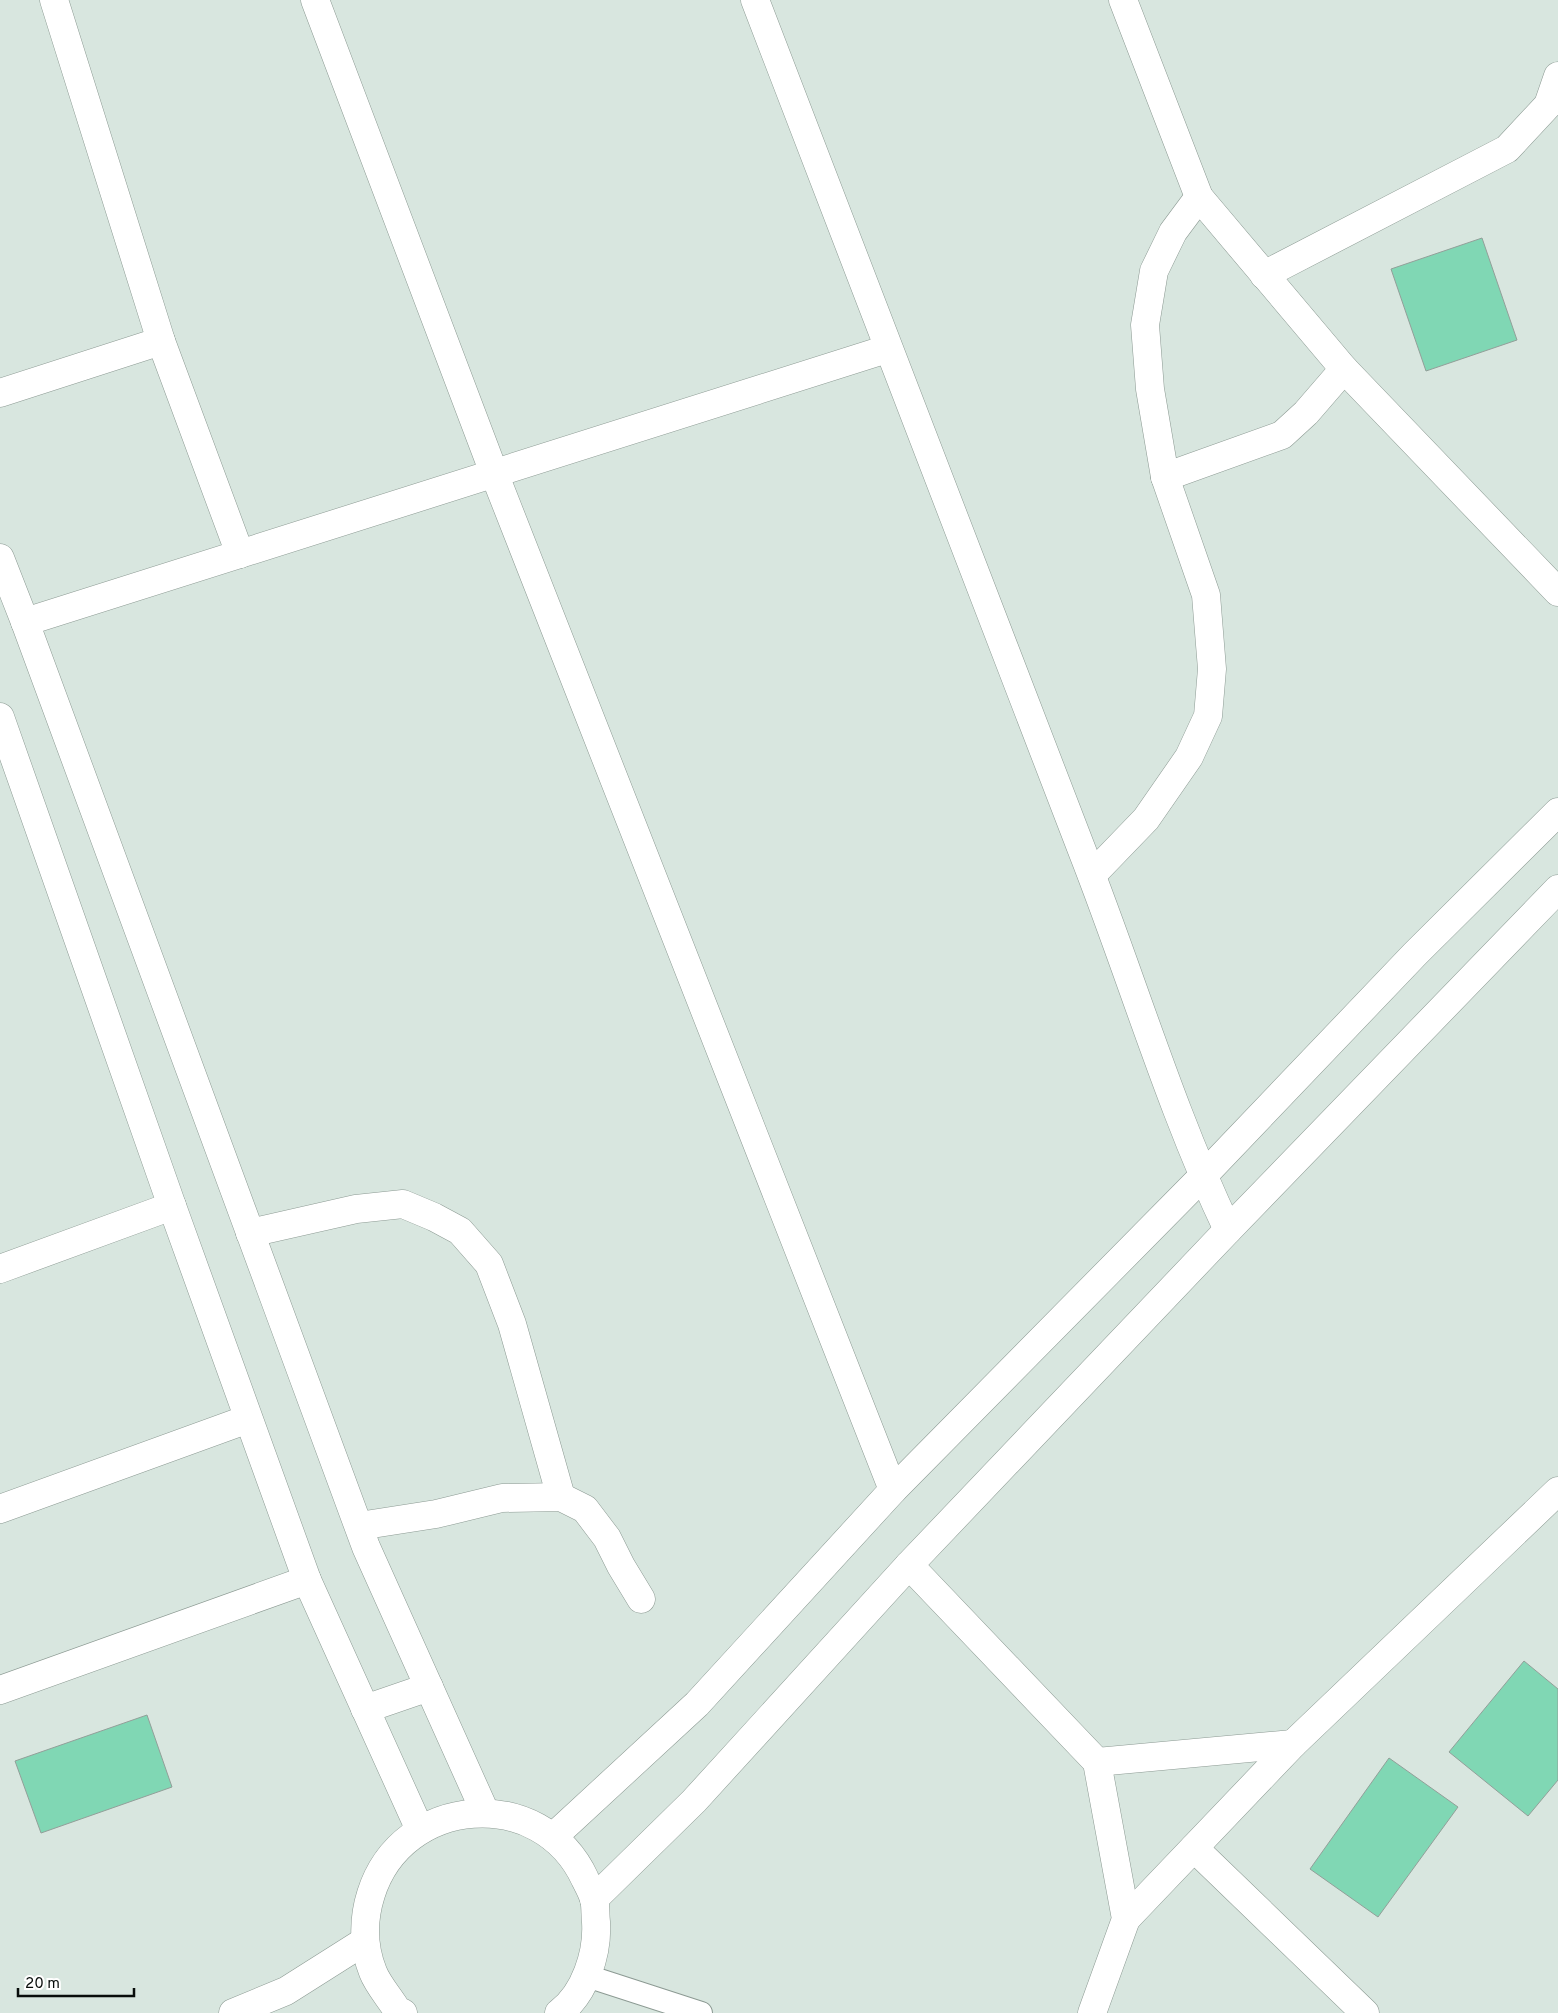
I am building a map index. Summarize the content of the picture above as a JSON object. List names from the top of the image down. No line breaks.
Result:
{"scale_bar":"20 m"}
